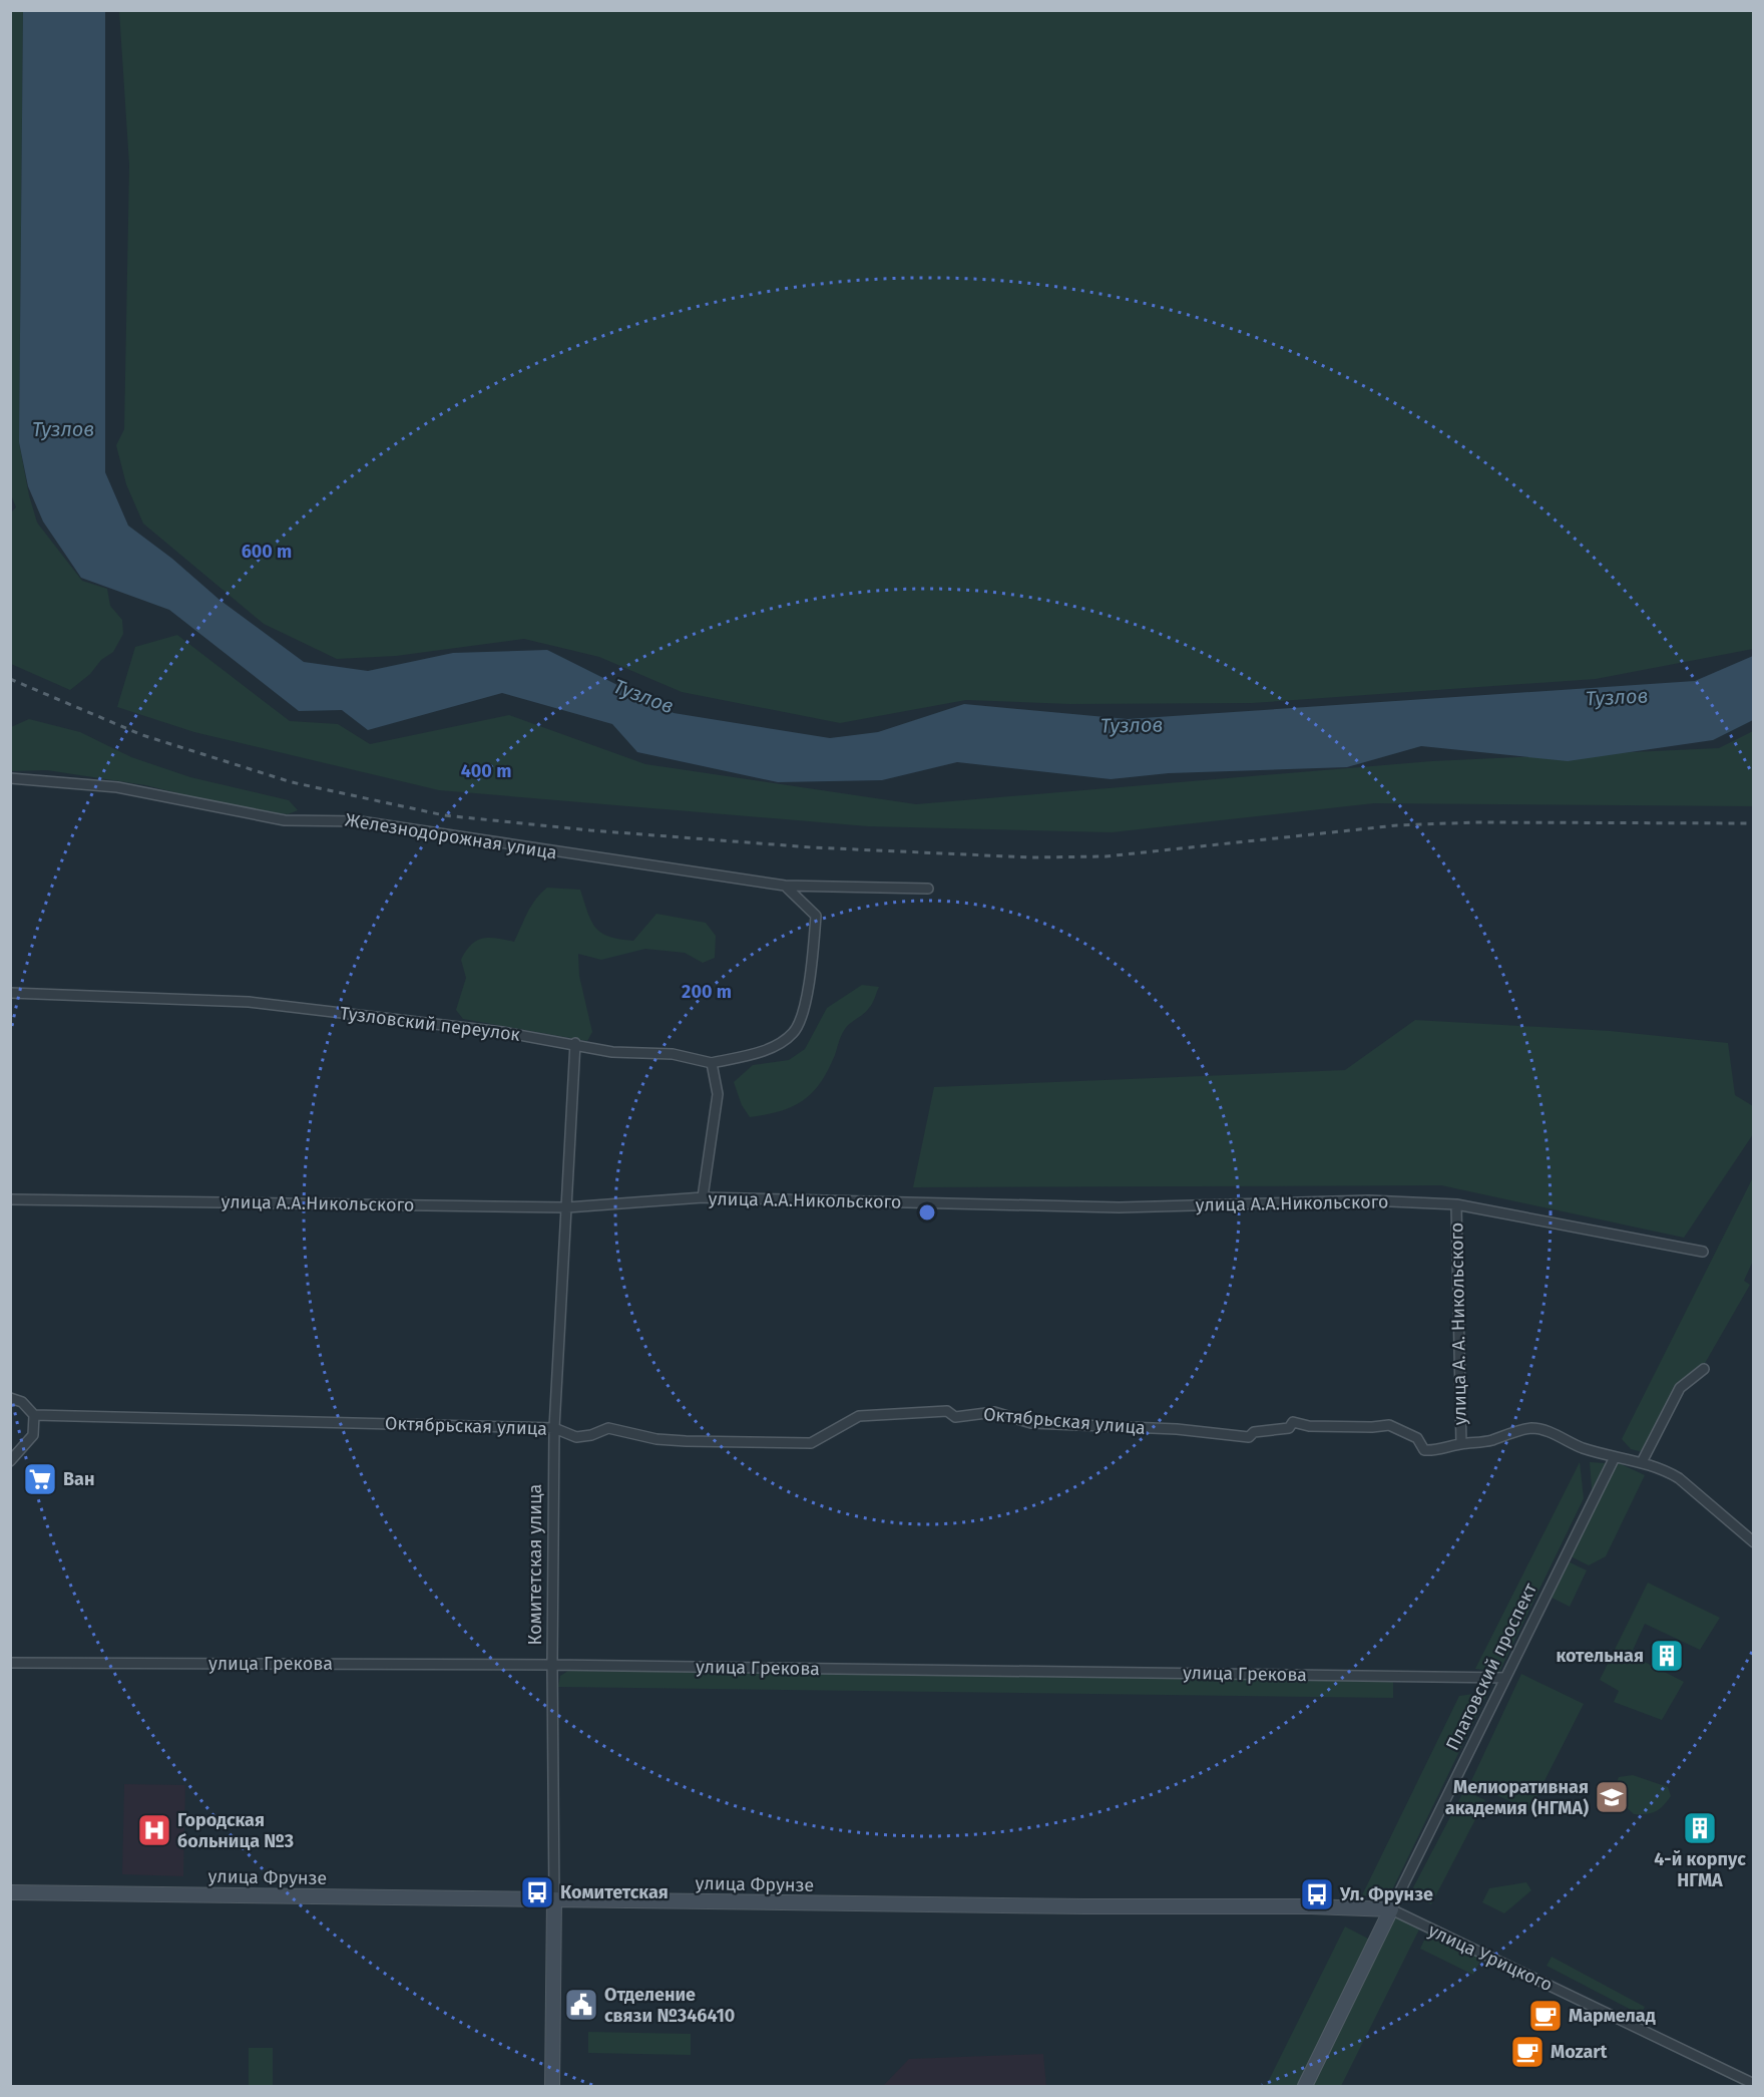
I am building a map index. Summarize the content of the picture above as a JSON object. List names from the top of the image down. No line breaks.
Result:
{"streets":{"street":["Железнодорожная улица","Тузловский переулок","улица А.А.Никольского","улица А. А. Никольского","Октябрьская улица","Комитетская улица","улица Грекова","Платовский проспект","улица Фрунзе","улица Урицкого"]},"crossings":[["Тузловский переулок","Комитетская улица"],["улица А.А.Никольского","улица А. А. Никольского"],["улица А.А.Никольского","Комитетская улица"],["улица А. А. Никольского","Октябрьская улица"],["Октябрьская улица","Комитетская улица"],["Октябрьская улица","Платовский проспект"],["Комитетская улица","улица Грекова"],["Комитетская улица","улица Фрунзе"],["улица Грекова","Платовский проспект"],["Платовский проспект","улица Фрунзе"],["Платовский проспект","улица Урицкого"],["улица Фрунзе","улица Урицкого"]],"water":["Тузлов"],"places":{"supermarket":["Ван"],"building":["котельная","4-й корпус НГМА"],"school or university":["Мелиоративная академия (НГМА)"],"hospital":["Городская больница №3"],"bus stop":["Комитетская","Ул. Фрунзе"],"public building":["Отделение связи №346410"],"cafe":["Мармелад","Mozart"]},"rings":["600 m","400 m","200 m"]}
